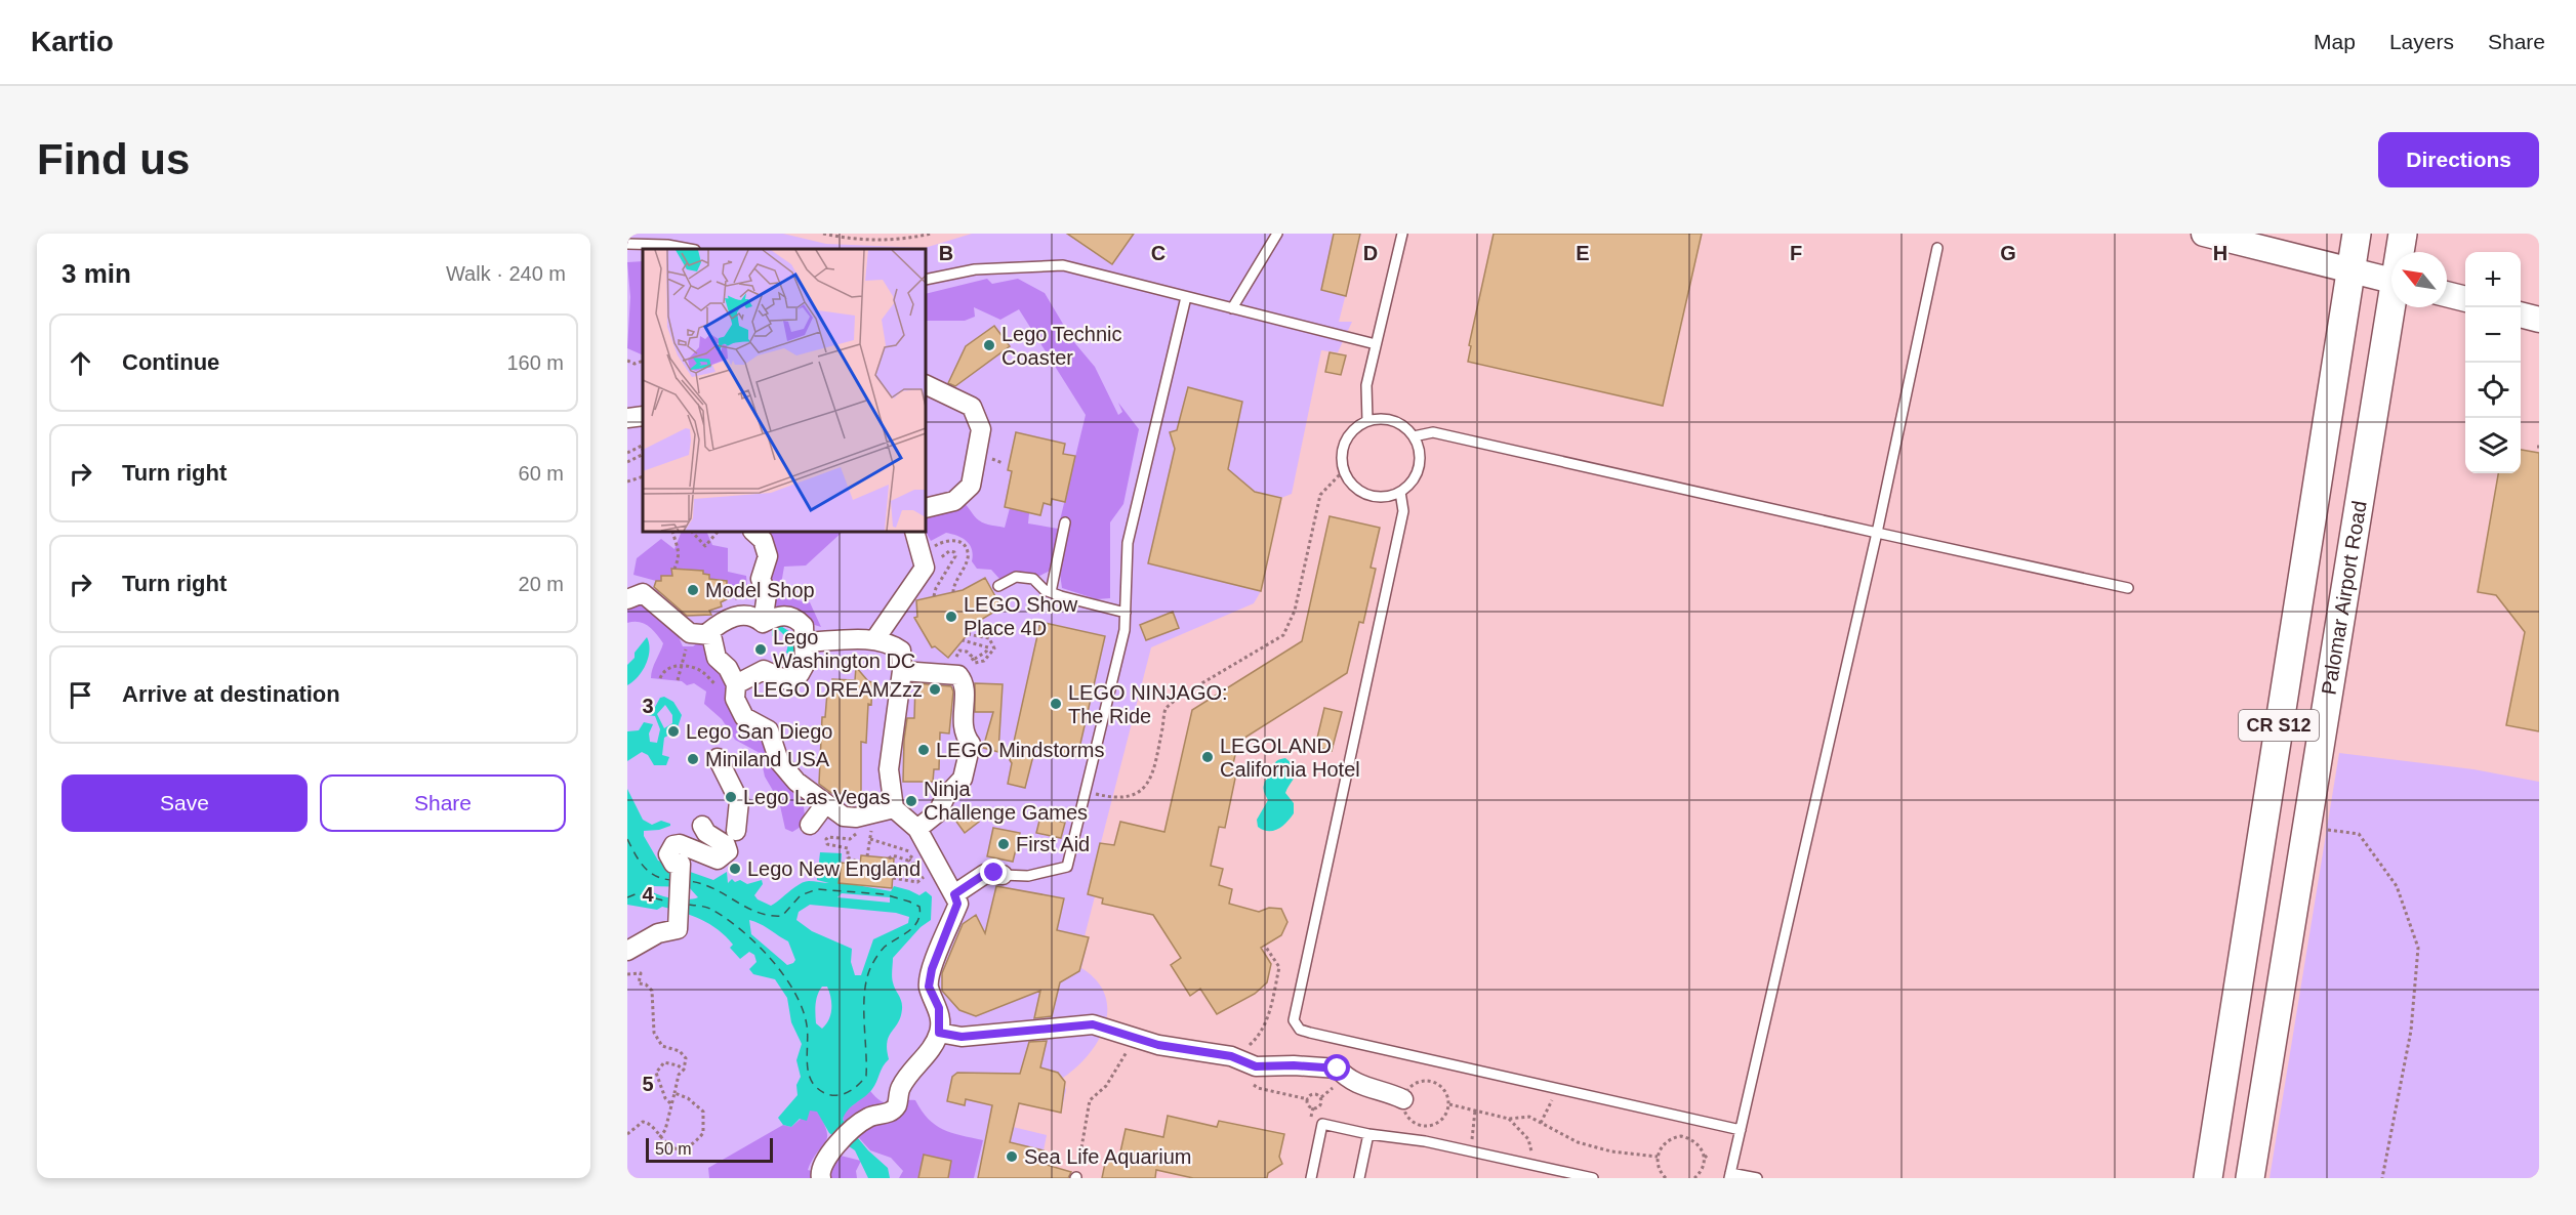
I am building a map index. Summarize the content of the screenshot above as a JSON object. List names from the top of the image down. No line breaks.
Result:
{"streets":{"main road":["Palomar Airport Road","CR S12"]},"places":["Lego Technic Coaster","Model Shop","LEGO Show Place 4D","Lego Washington DC","LEGO DREAMZzz","LEGO NINJAGO: The Ride","Lego San Diego","LEGO Mindstorms","LEGOLAND California Hotel","Miniland USA","Lego Las Vegas","Ninja Challenge Games","First Aid","Lego New England","Sea Life Aquarium"],"scale_bar":"50 m","north":"top left","page":{"header":"Kartio","nav":["Map","Layers","Share"],"buttons":["Directions",["Save","Share"]],"title":"Find us","heading":["3 min","Walk · 240 m"],"map_buttons":["+","−"],"list":[["Continue","160 m"],["Turn right","60 m"],["Turn right","20 m"],"Arrive at destination"],"scale":"50 m"},"grid":{"columns":["B","C","D","E","F","G","H"],"rows":["3","4","5"]}}
